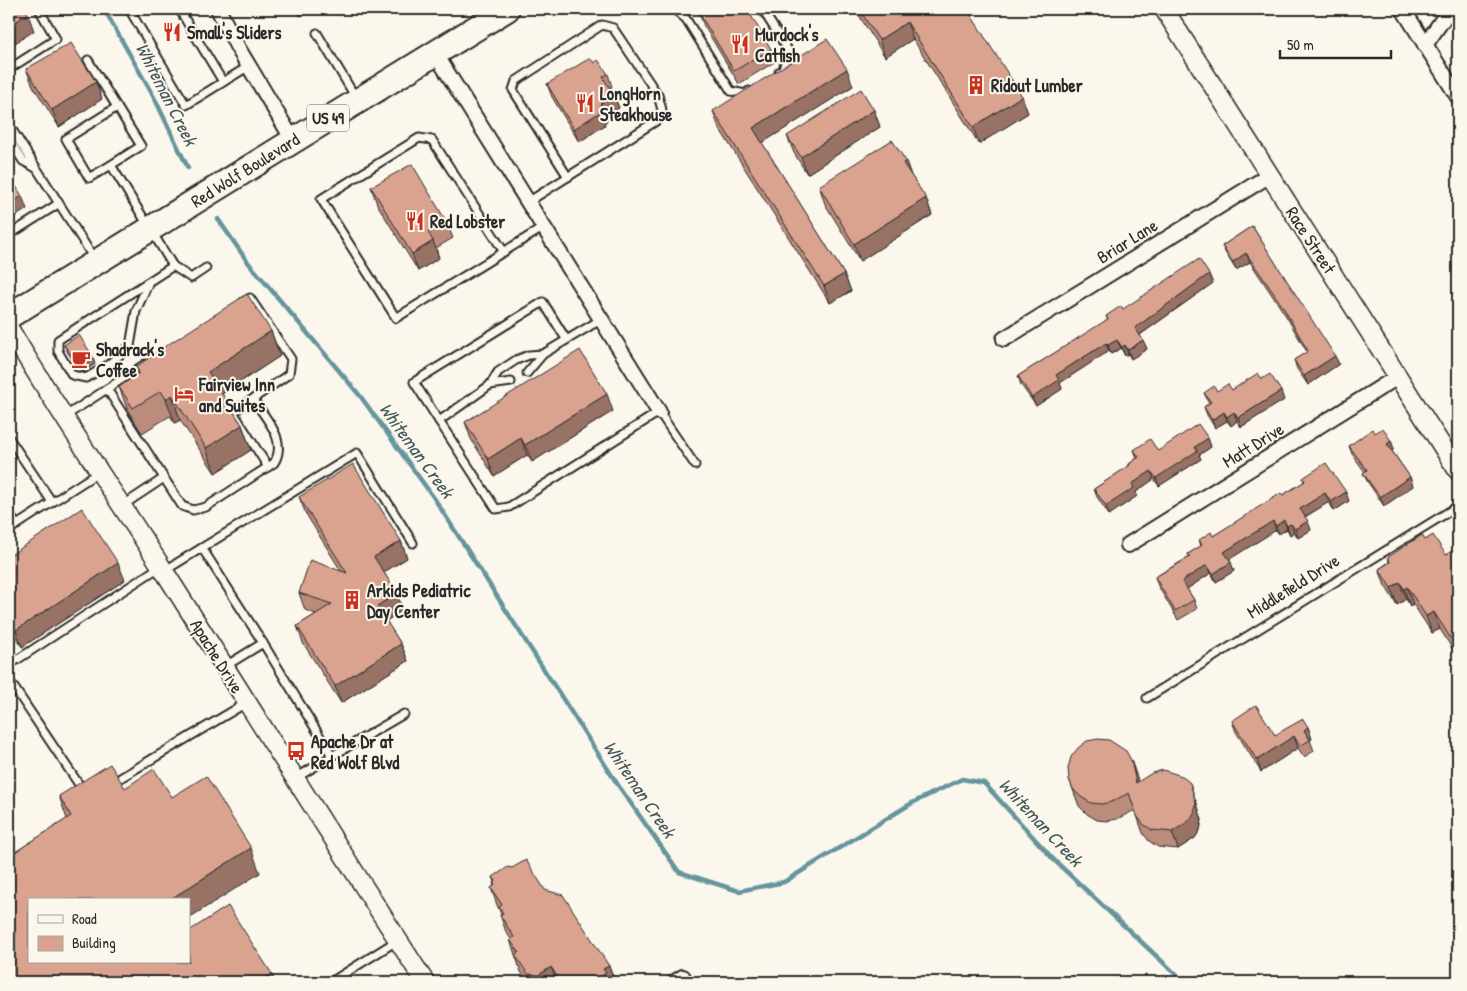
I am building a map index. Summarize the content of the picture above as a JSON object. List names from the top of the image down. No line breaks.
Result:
{"streets":{"highway":["US 49","Red Wolf Boulevard"],"street":["Race Street","Briar Lane","Matt Drive","Apache Drive"],"lane":["Middlefield Drive"]},"crossings":[["Race Street","Briar Lane"],["Race Street","Matt Drive"]],"water":["Whiteman Creek"],"places":{"restaurant":["Small's Sliders","Murdock's Catfish","LongHorn Steakhouse","Red Lobster"],"building":["Ridout Lumber","Arkids Pediatric Day Center"],"cafe":["Shadrack's Coffee"],"hotel":["Fairview Inn and Suites"],"bus stop":["Apache Dr at Red Wolf Blvd"]},"legend":["Road","Building"],"scale_bar":"50 m"}
